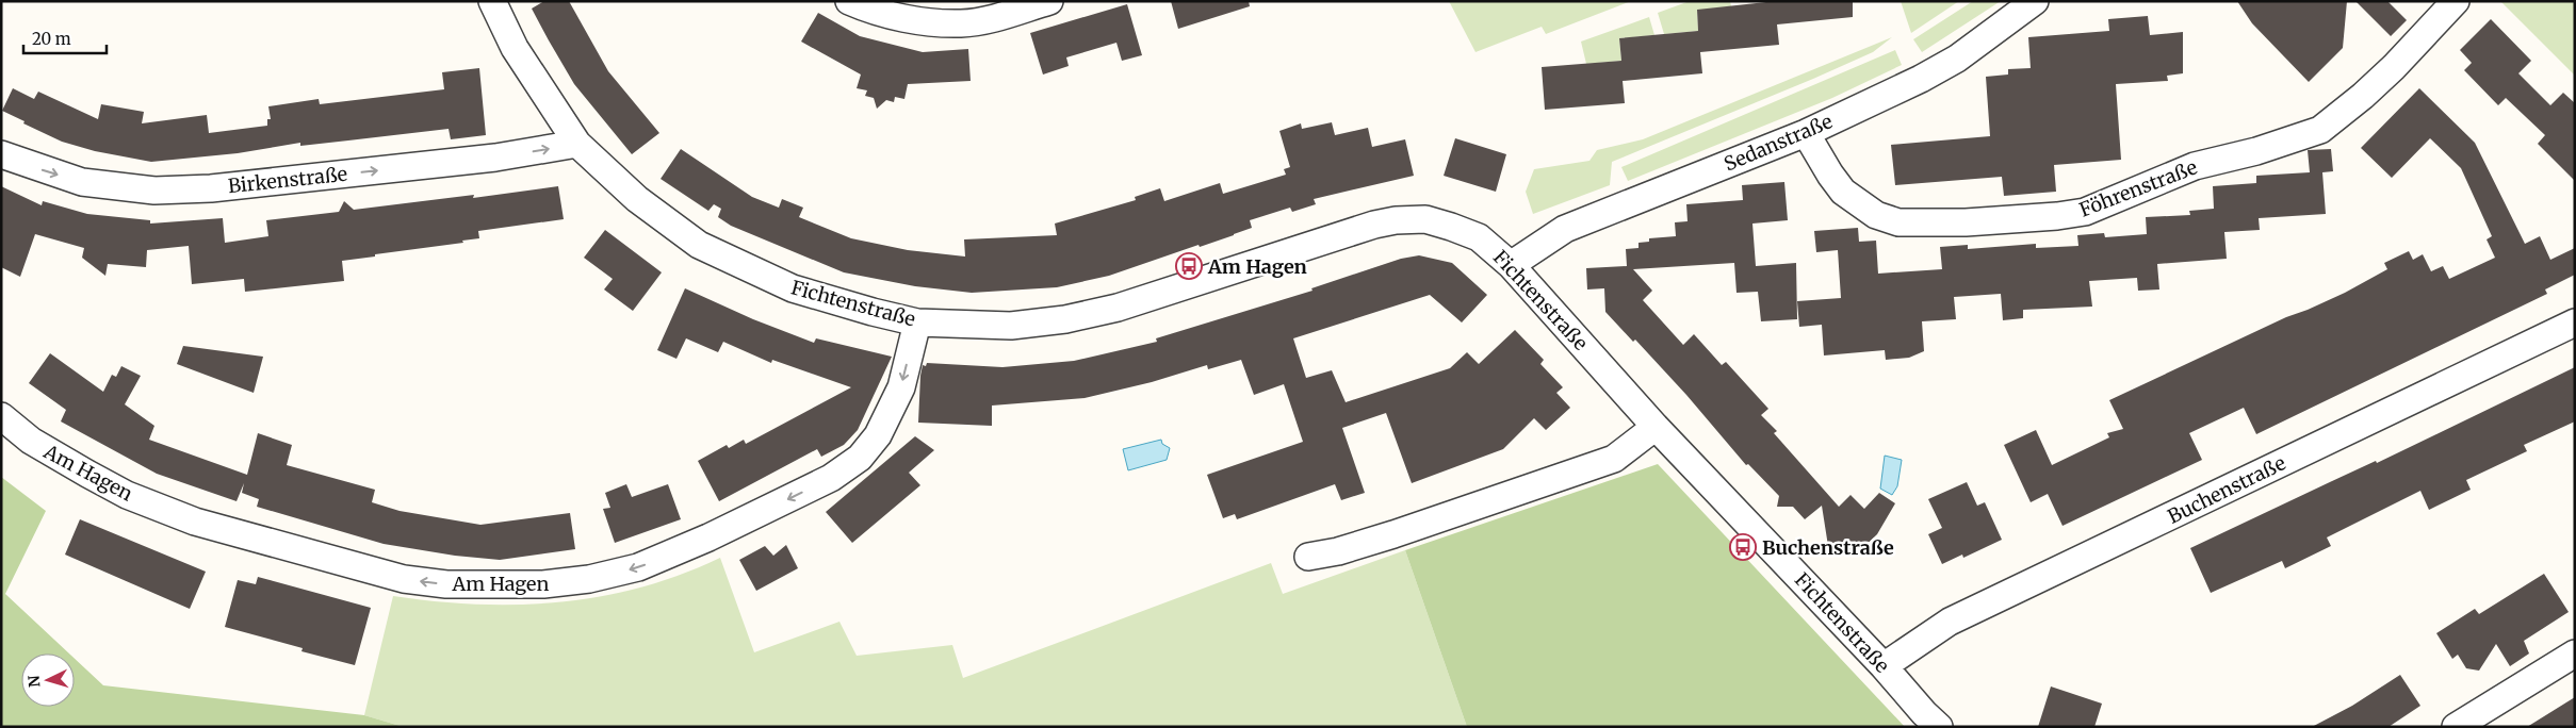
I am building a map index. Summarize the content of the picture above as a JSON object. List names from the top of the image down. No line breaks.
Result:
{"streets":{"street":["Sedanstraße","Birkenstraße","Föhrenstraße","Fichtenstraße","Am Hagen","Buchenstraße"]},"crossings":[["Sedanstraße","Föhrenstraße"],["Sedanstraße","Fichtenstraße"],["Birkenstraße","Fichtenstraße"],["Fichtenstraße","Am Hagen"],["Fichtenstraße","Buchenstraße"]],"one_way":["Birkenstraße","Am Hagen"],"places":{"bus stop":["Am Hagen","Buchenstraße"]},"scale_bar":"20 m","north":"left"}
